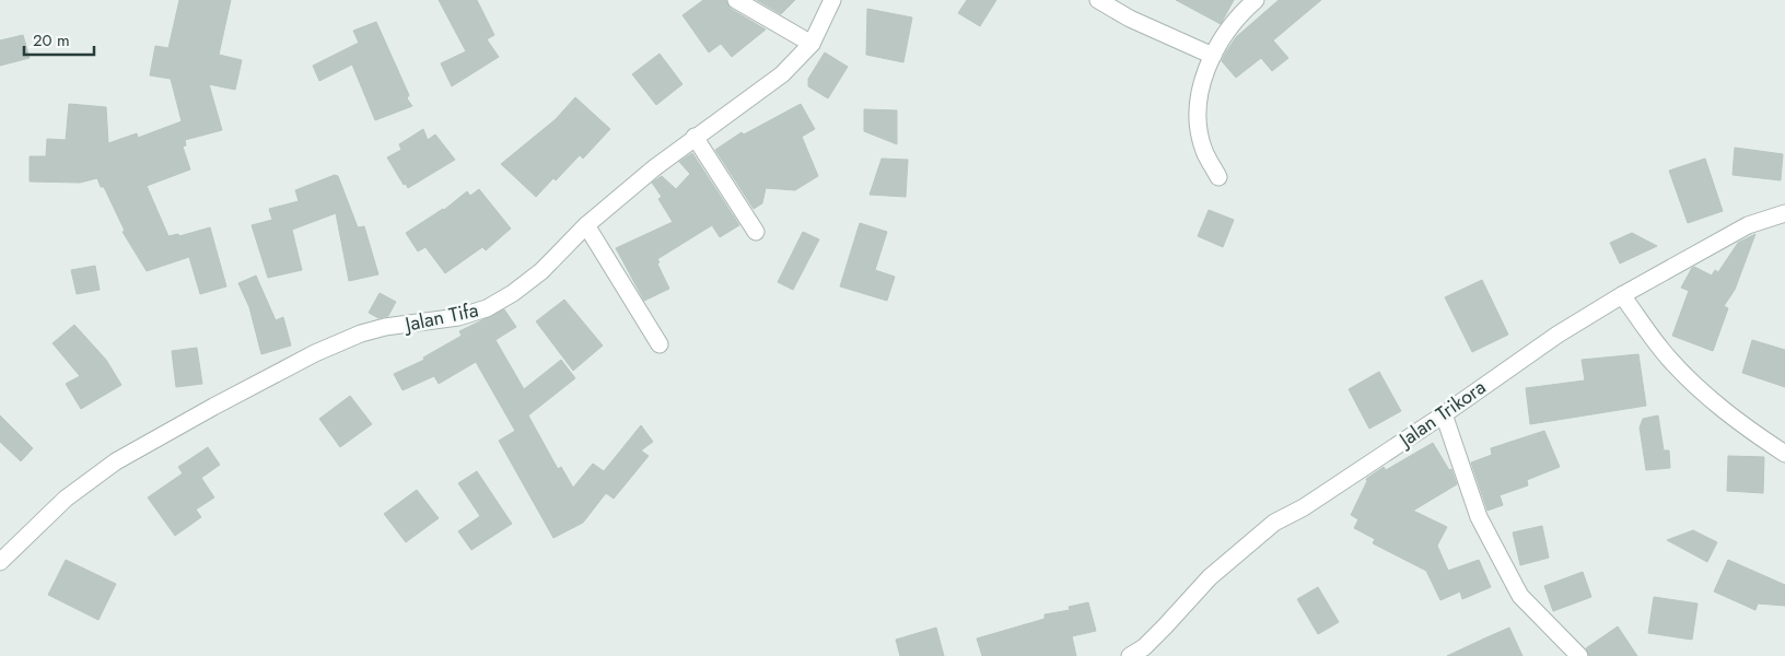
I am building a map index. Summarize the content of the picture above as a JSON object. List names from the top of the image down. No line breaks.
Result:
{"streets":{"street":["Jalan Tifa","Jalan Trikora"]},"scale_bar":"20 m"}
